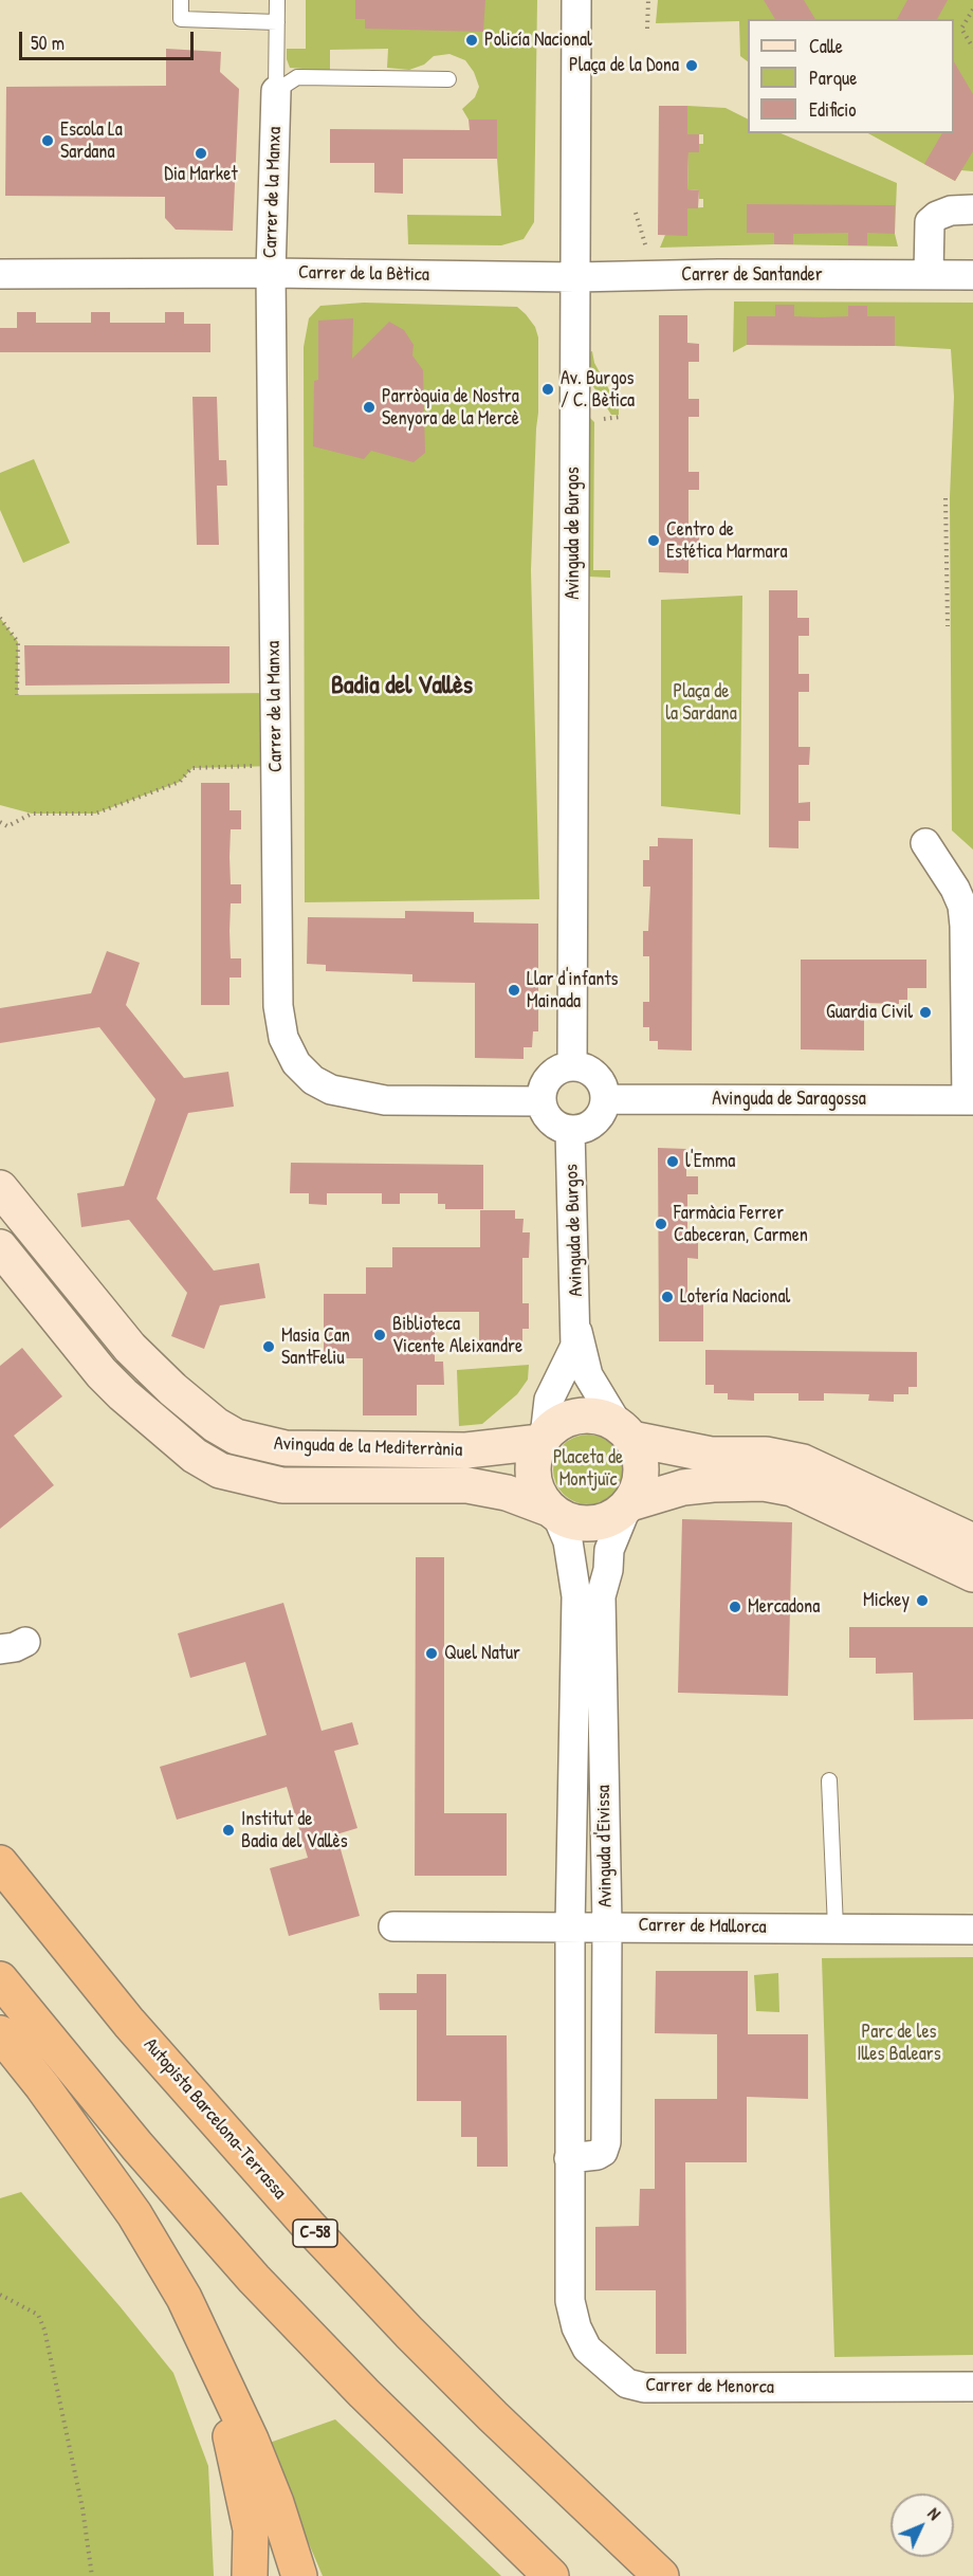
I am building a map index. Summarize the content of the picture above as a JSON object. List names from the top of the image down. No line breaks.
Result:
{"streets":{"highway":["Autopista Barcelona-Terrassa","C-58"],"street":["Carrer de la Manxa","Carrer de la Bètica","Carrer de Santander","Avinguda de Burgos","Avinguda de Saragossa","Avinguda de la Mediterrània","Avinguda d'Eivissa","Carrer de Mallorca","Carrer de Menorca"]},"crossings":[["Carrer de la Manxa","Carrer de la Bètica"],["Carrer de la Manxa","Avinguda de Burgos"],["Carrer de la Manxa","Avinguda de Saragossa"],["Carrer de la Bètica","Carrer de Santander"],["Carrer de la Bètica","Avinguda de Burgos"],["Carrer de Santander","Avinguda de Burgos"],["Avinguda de Burgos","Avinguda de Saragossa"],["Avinguda de Burgos","Avinguda de la Mediterrània"],["Avinguda de Burgos","Avinguda d'Eivissa"],["Avinguda de la Mediterrània","Avinguda d'Eivissa"],["Avinguda d'Eivissa","Carrer de Mallorca"],["Avinguda d'Eivissa","Carrer de Menorca"]],"districts":["Badia del Vallès"],"parks":["Plaça de la Sardana","Placeta de Montjuïc","Parc de les Illes Balears"],"places":["Policía Nacional","Plaça de la Dona","Escola La Sardana","Dia Market","Av. Burgos / C. Bètica","Parròquia de Nostra Senyora de la Mercè","Centro de Estética Marmara","Llar d'infants Mainada","Guardia Civil","l'Emma","Farmàcia Ferrer Cabeceran, Carmen","Lotería Nacional","Biblioteca Vicente Aleixandre","Masia Can SantFeliu","Mickey","Mercadona","Quel Natur","Institut de Badia del Vallès"],"legend":["Calle","Parque","Edificio"],"scale_bar":"50 m","north":"top right"}
